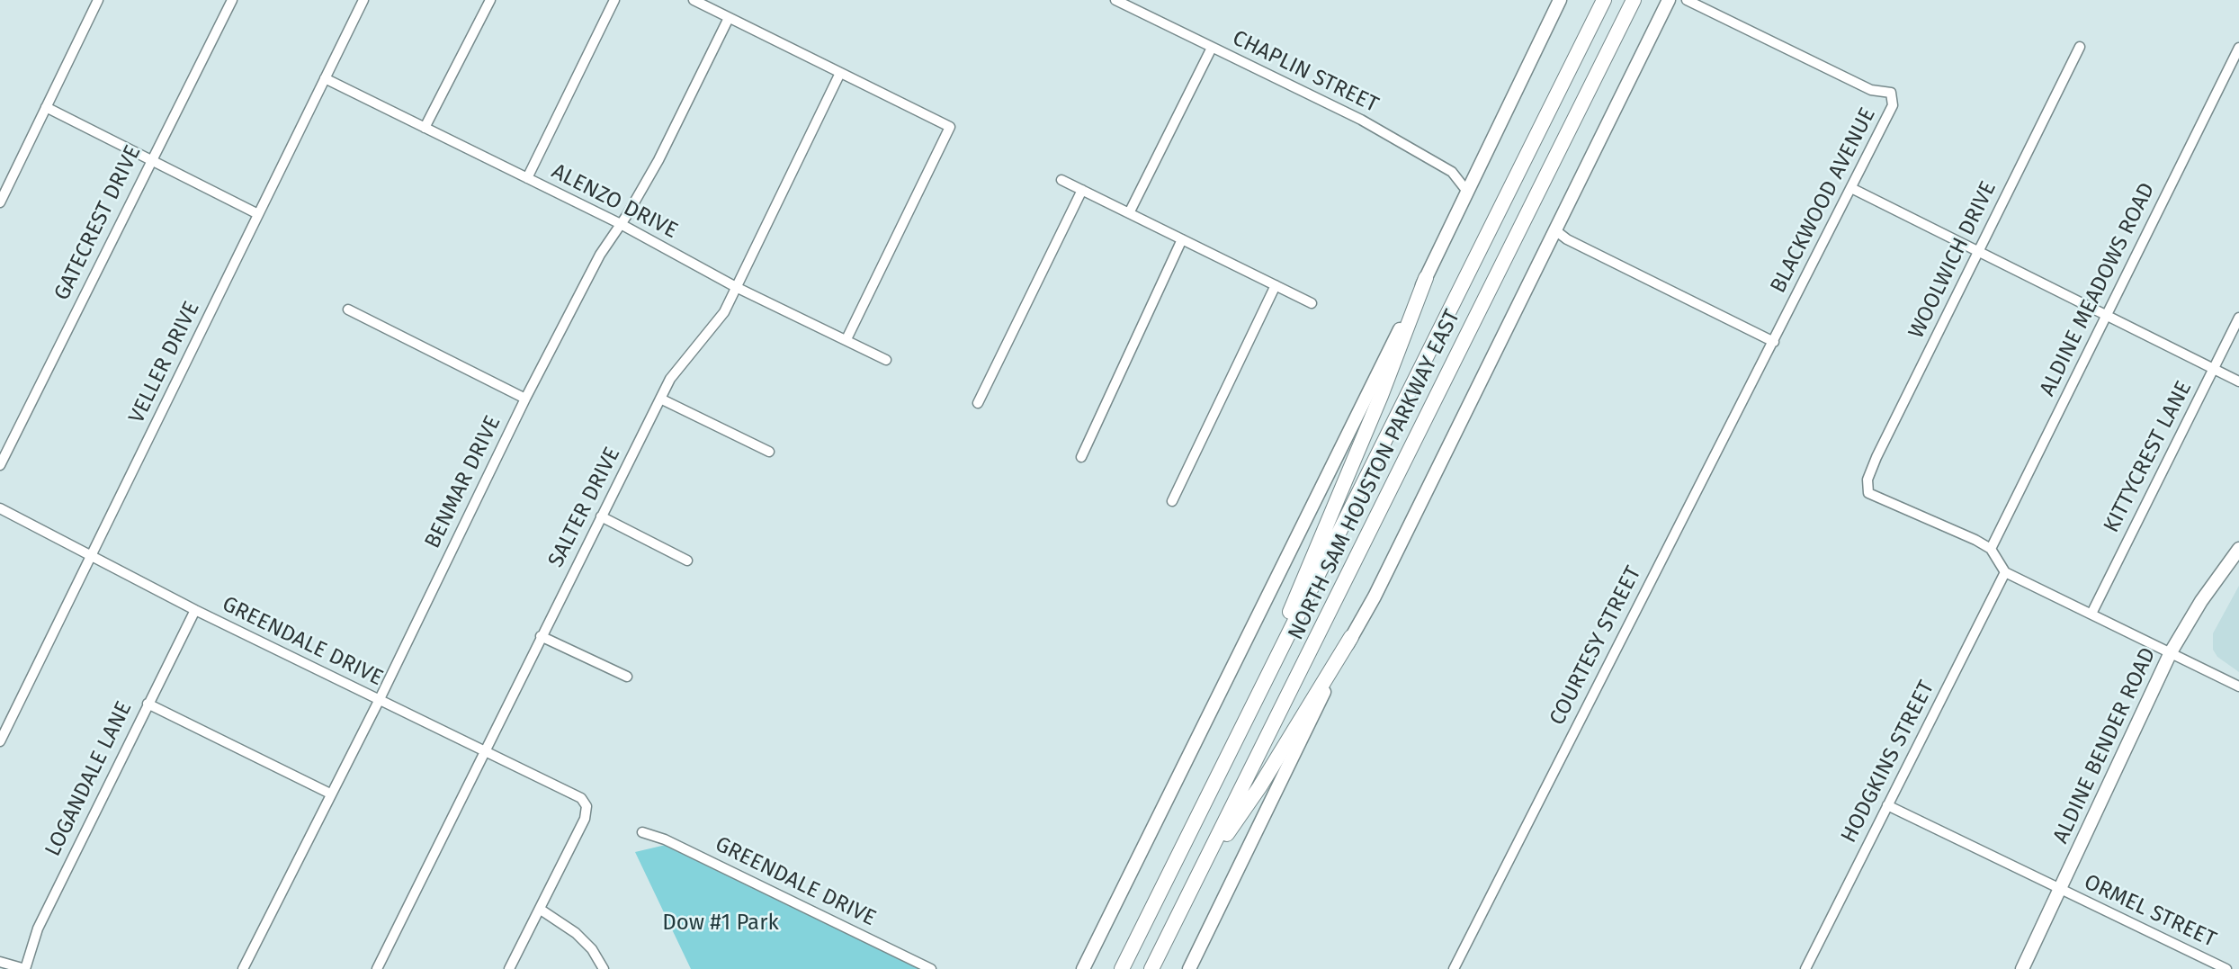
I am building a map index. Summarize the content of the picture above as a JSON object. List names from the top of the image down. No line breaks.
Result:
{"streets":{"highway":["NORTH SAM HOUSTON PARKWAY EAST"],"main road":["ALDINE BENDER ROAD"],"street":["CHAPLIN STREET","BLACKWOOD AVENUE","ALENZO DRIVE","GATECREST DRIVE","WOOLWICH DRIVE","ALDINE MEADOWS ROAD","VELLER DRIVE","KITTYCREST LANE","BENMAR DRIVE","SALTER DRIVE","GREENDALE DRIVE","COURTESY STREET","HODGKINS STREET","LOGANDALE LANE","ORMEL STREET"]},"crossings":[["CHAPLIN STREET","NORTH SAM HOUSTON PARKWAY EAST"],["BLACKWOOD AVENUE","COURTESY STREET"],["ALENZO DRIVE","VELLER DRIVE"],["ALENZO DRIVE","BENMAR DRIVE"],["ALENZO DRIVE","SALTER DRIVE"],["WOOLWICH DRIVE","ALDINE MEADOWS ROAD"],["VELLER DRIVE","GREENDALE DRIVE"],["BENMAR DRIVE","GREENDALE DRIVE"],["SALTER DRIVE","GREENDALE DRIVE"],["GREENDALE DRIVE","LOGANDALE LANE"],["ALDINE BENDER ROAD","ORMEL STREET"],["HODGKINS STREET","ORMEL STREET"]],"parks":["Dow #1 Park"]}
